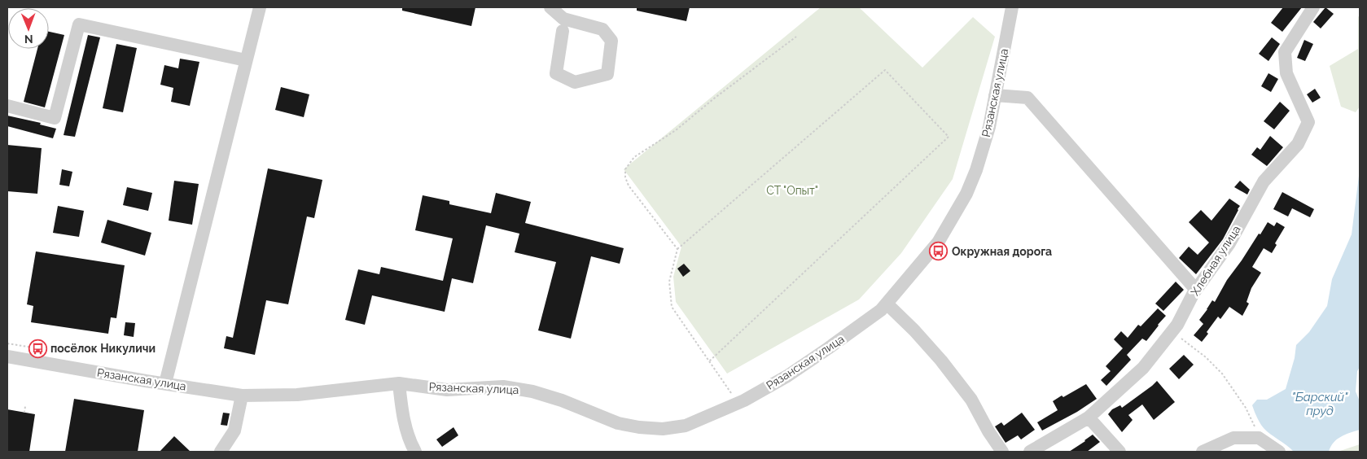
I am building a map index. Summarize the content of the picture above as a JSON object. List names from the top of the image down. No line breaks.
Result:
{"streets":{"street":["Рязанская улица","Хлебная улица"]},"water":["\"Барский\" пруд"],"parks":["СТ \"Опыт\""],"places":{"bus stop":["Окружная дорога","посёлок Никуличи"]},"north":"bottom"}
